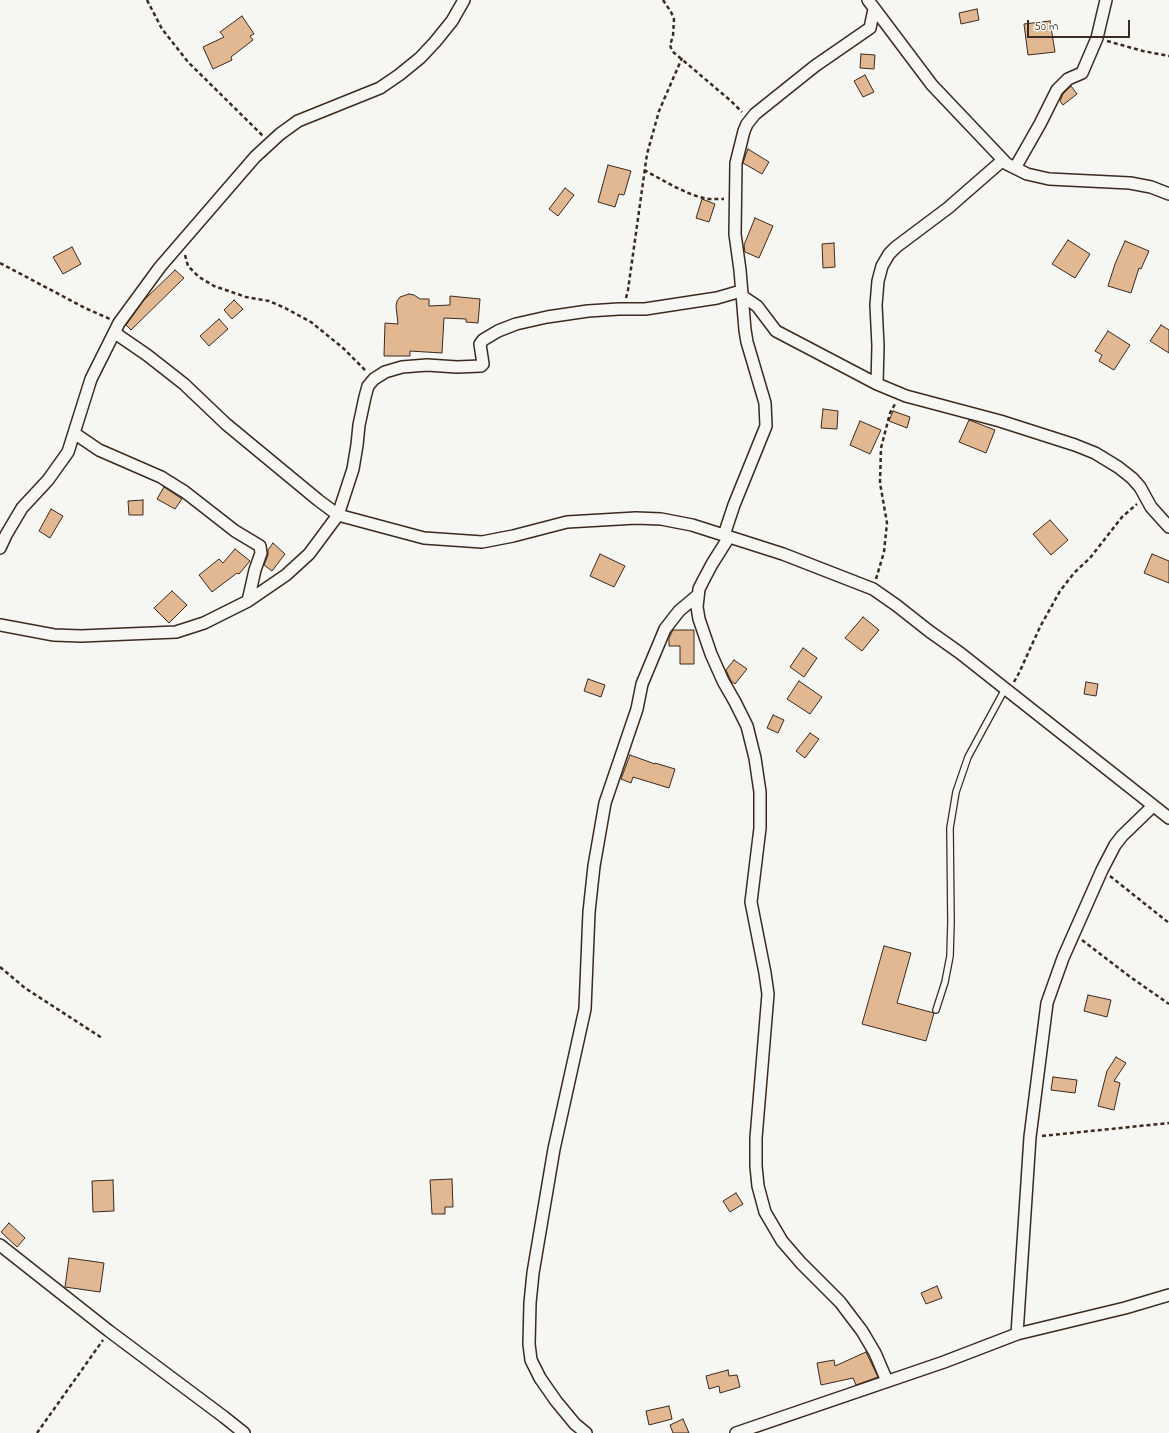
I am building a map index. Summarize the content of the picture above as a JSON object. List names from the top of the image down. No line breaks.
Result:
{"scale_bar":"50 m"}
